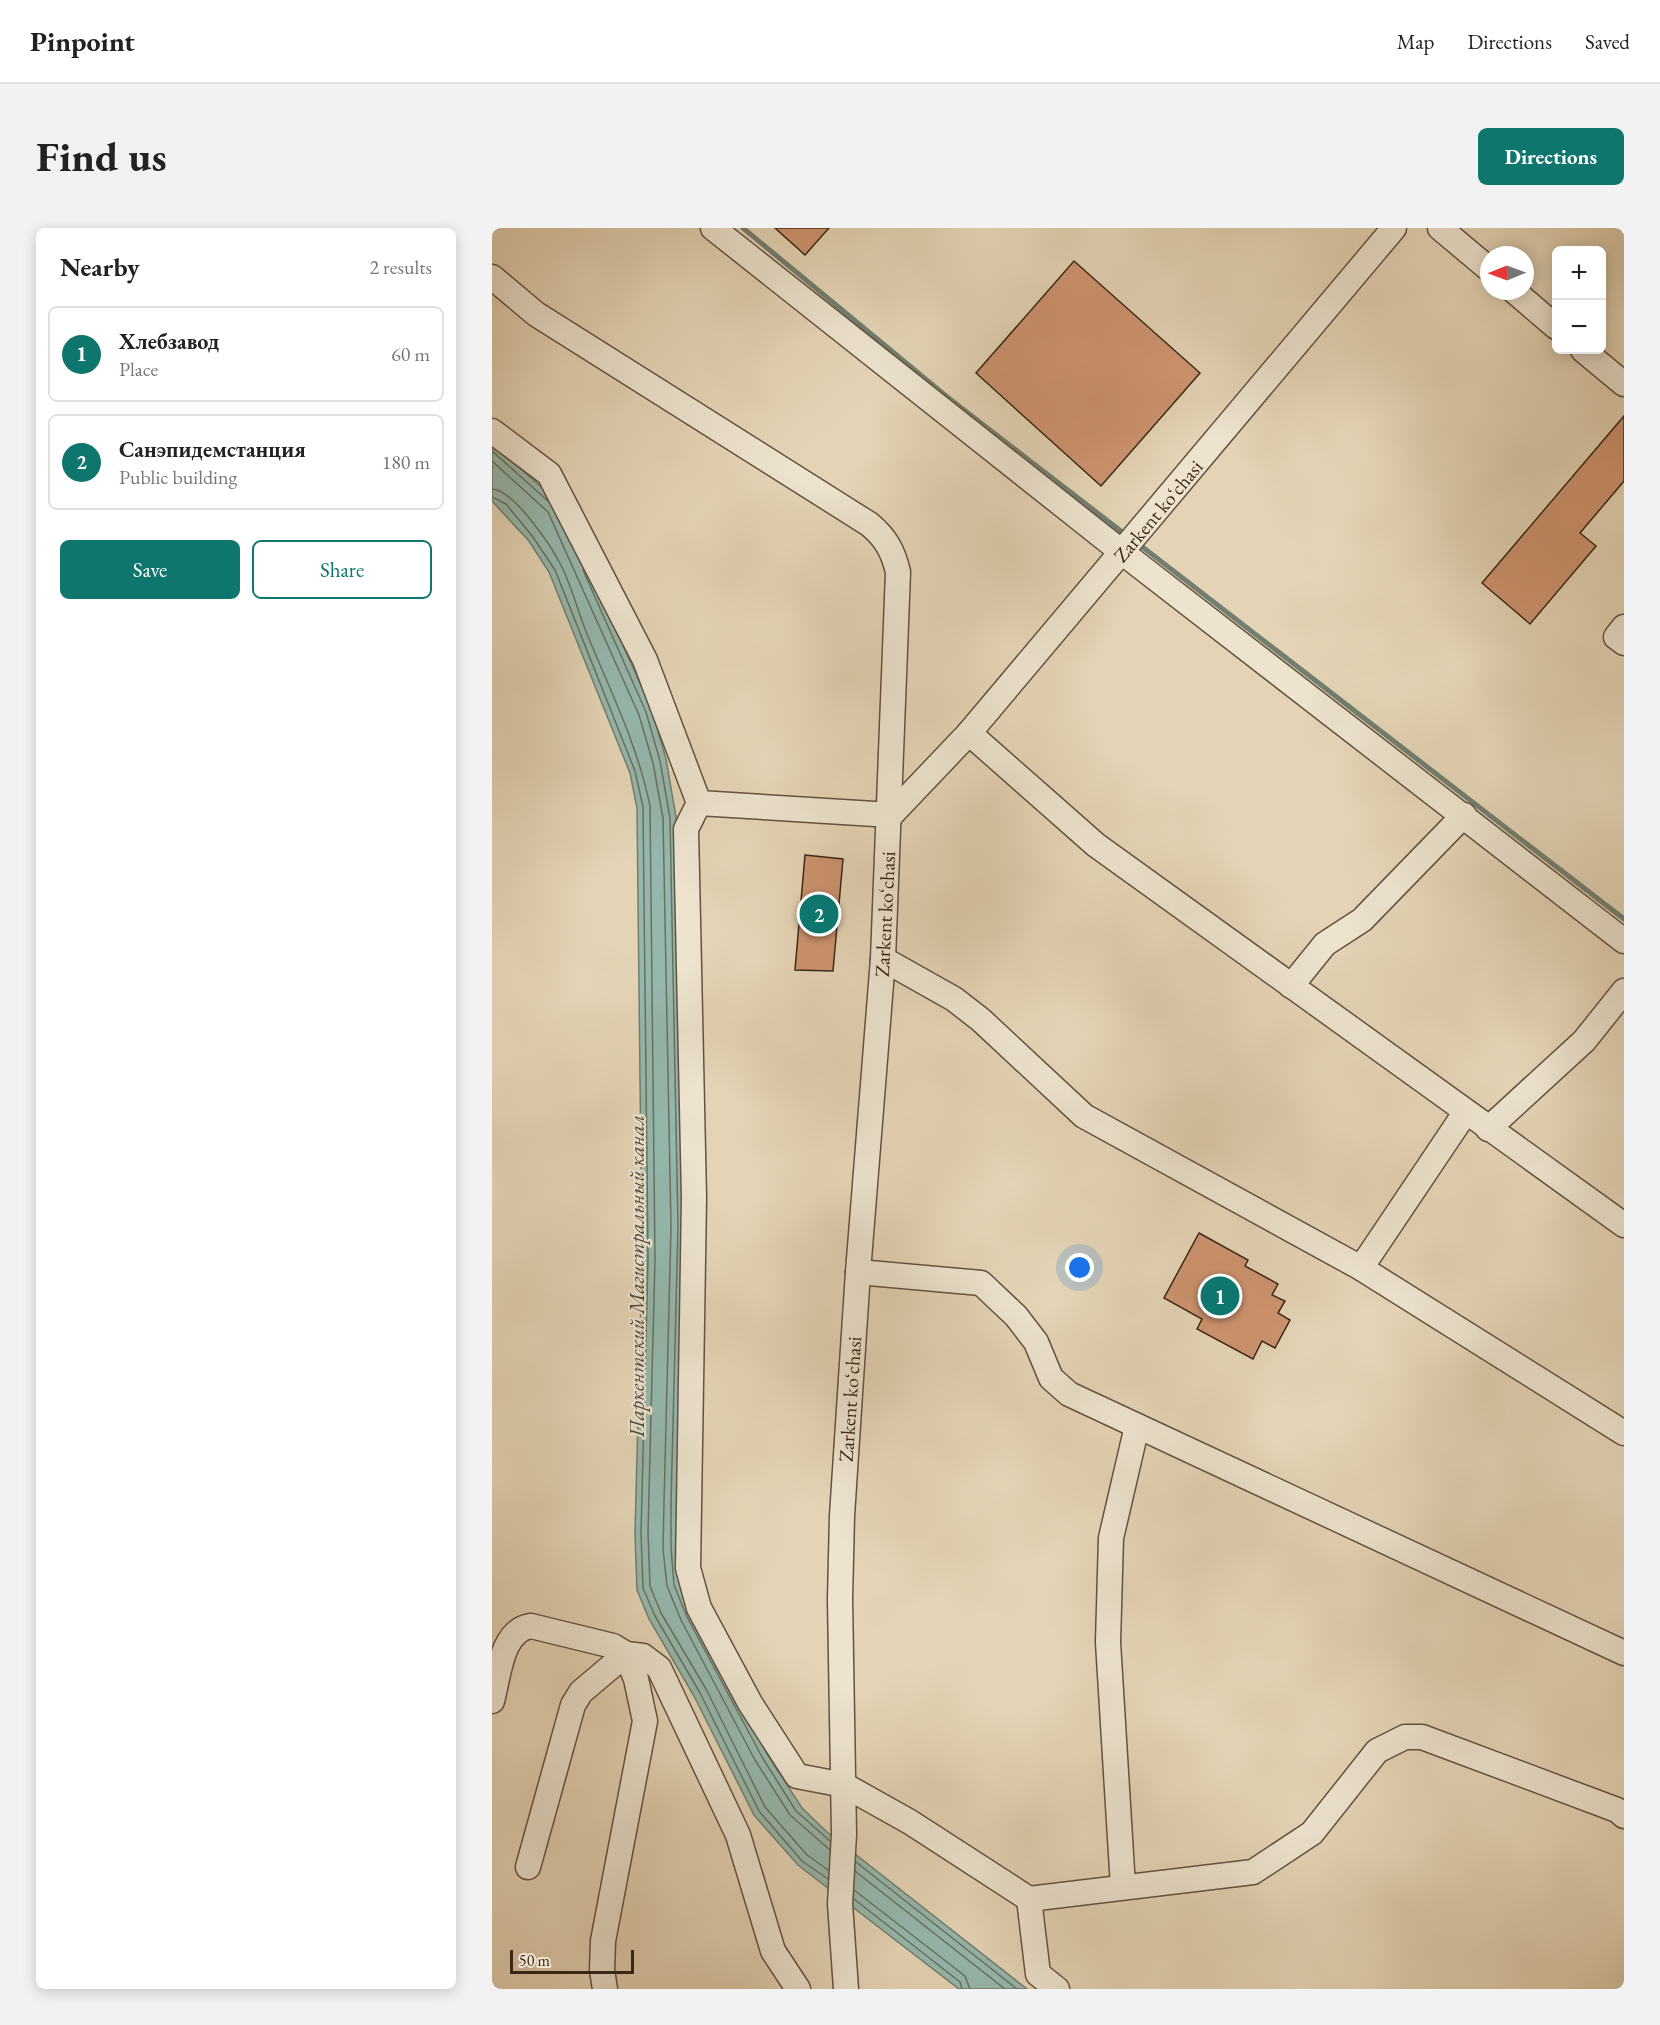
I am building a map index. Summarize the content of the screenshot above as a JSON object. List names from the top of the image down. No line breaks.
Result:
{"streets":{"street":["Zarkent koʻchasi"]},"water":["Паркентский Магистральный канал"],"scale_bar":"50 m","north":"left","page":{"header":"Pinpoint","nav":["Map","Directions","Saved"],"buttons":["Directions",["Save","Share"]],"title":"Find us","heading":["Nearby","2 results"],"map_buttons":["+","−"],"list":[{"mark":"1","name":"Хлебзавод","note":"Place","value":"60 m"},{"mark":"2","name":"Санэпидемстанция","note":"Public building","value":"180 m"}],"pins":["2","1"],"scale":"50 m"}}
